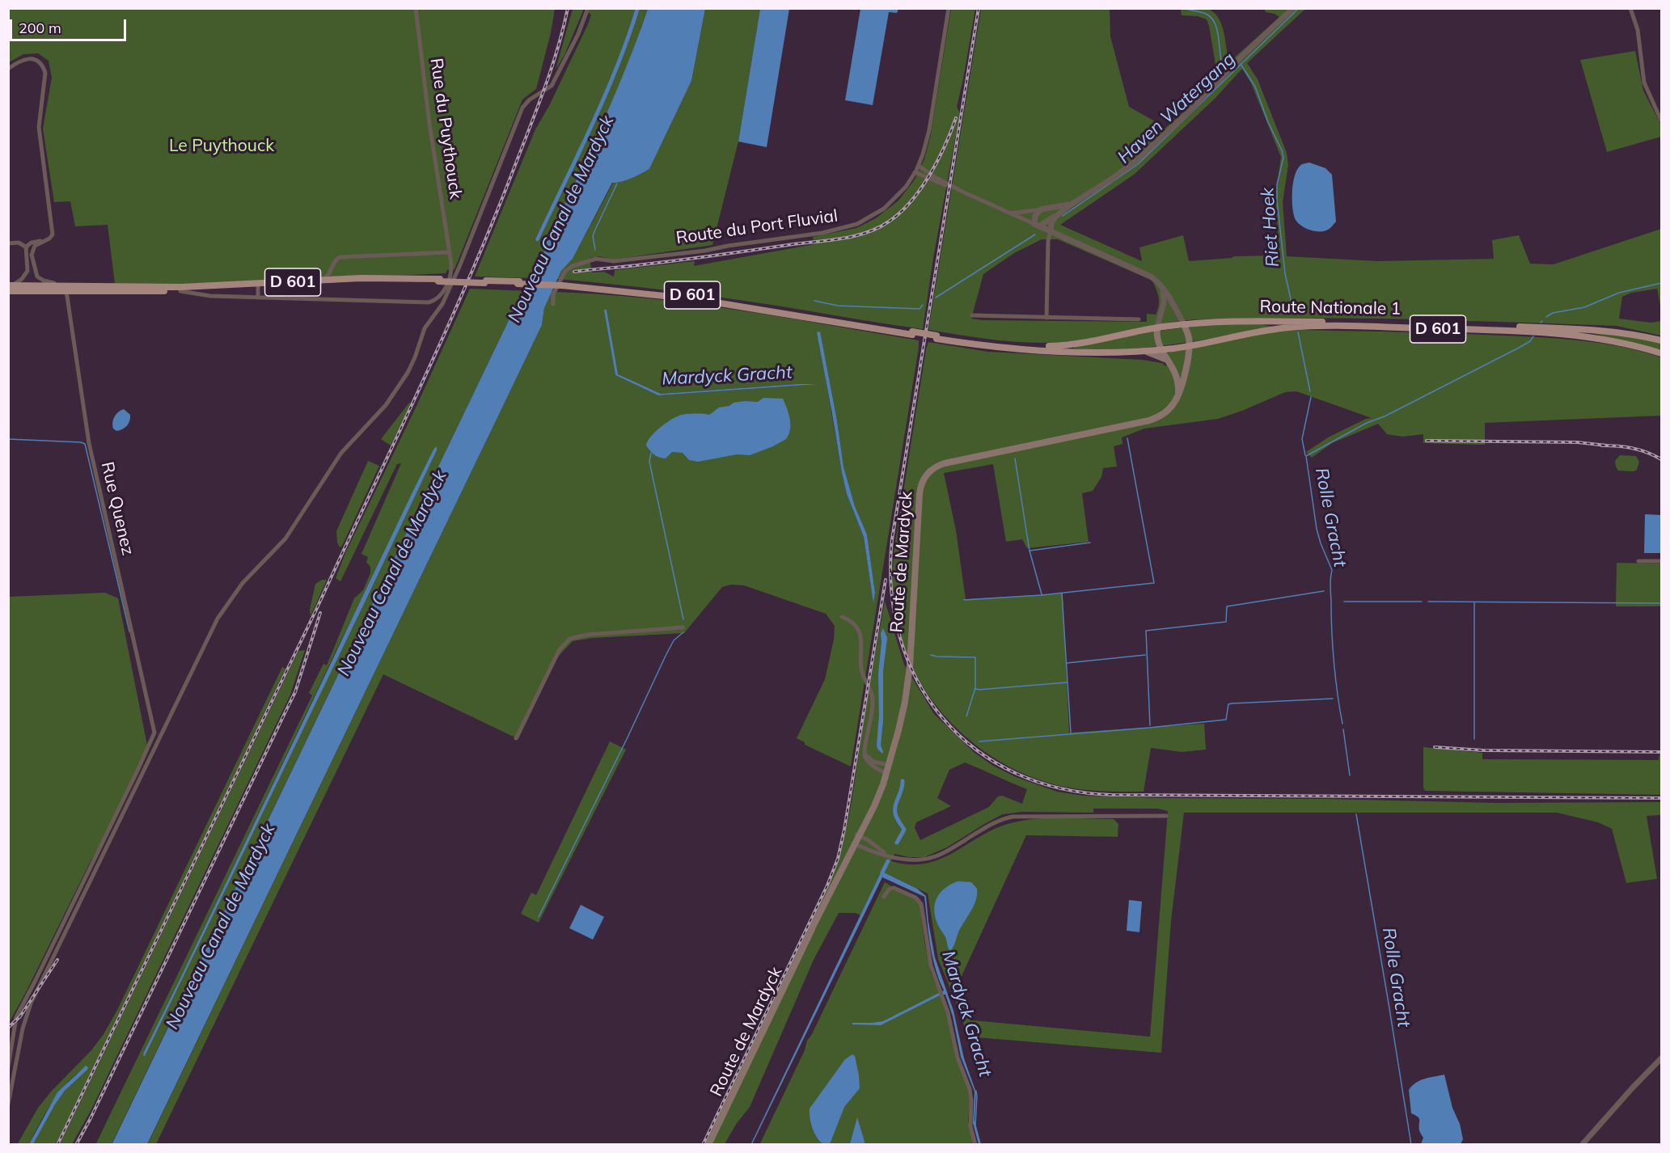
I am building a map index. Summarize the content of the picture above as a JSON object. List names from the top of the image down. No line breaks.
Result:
{"streets":{"main road":["D 601","Route Nationale 1","Route de Mardyck"],"street":["Rue du Puythouck","Route du Port Fluvial","Rue Quenez"]},"crossings":[["D 601","Route Nationale 1"],["D 601","Rue Quenez"],["D 601","Route de Mardyck"],["Route Nationale 1","Route de Mardyck"]],"water":["Haven Watergang","Nouveau Canal de Mardyck","Riet Hoek","Mardyck Gracht","Rolle Gracht"],"parks":["Le Puythouck"],"scale_bar":"200 m"}
